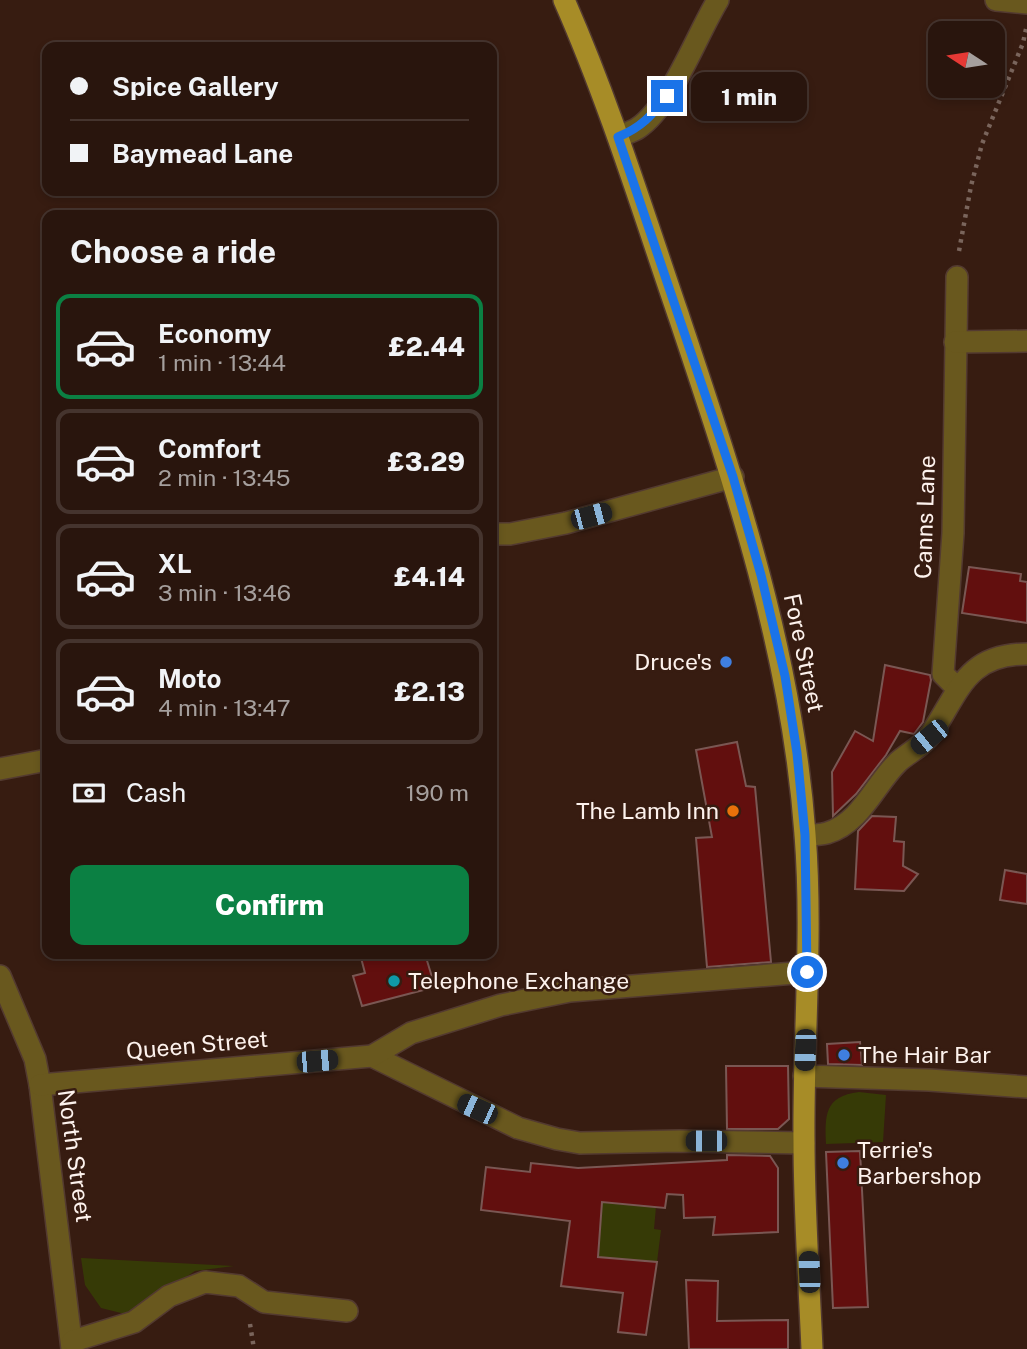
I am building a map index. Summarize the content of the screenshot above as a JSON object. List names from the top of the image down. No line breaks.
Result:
{"streets":{"main road":["Fore Street"],"street":["Canns Lane","Queen Street","North Street"]},"crossings":[["Fore Street","Queen Street"],["Queen Street","North Street"]],"places":["Druce's","The Lamb Inn","Telephone Exchange","The Hair Bar","Terrie's Barbershop"],"north":"left","page":{"banner":["Spice Gallery","Baymead Lane"],"bubble":"1 min","heading":"Choose a ride","list":[{"name":"Economy","note":"1 min · 13:44","value":"£2.44"},{"name":"Comfort","note":"2 min · 13:45","value":"£3.29"},{"name":"XL","note":"3 min · 13:46","value":"£4.14"},{"name":"Moto","note":"4 min · 13:47","value":"£2.13"}],"pay":["Cash","190 m"],"buttons":"Confirm"}}
